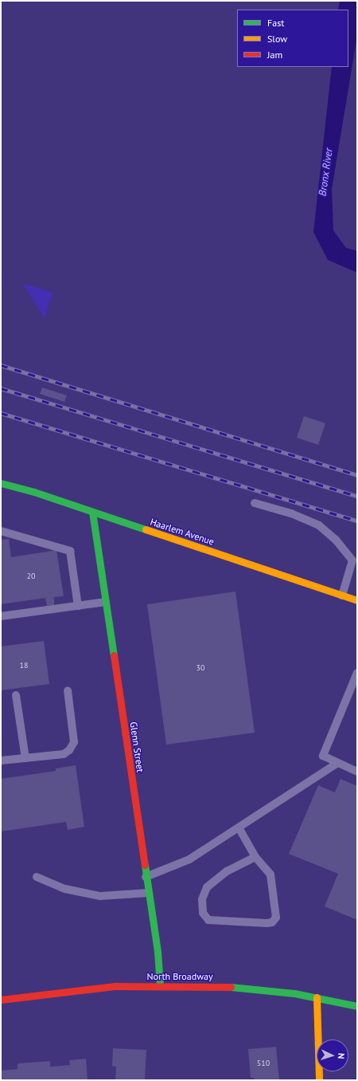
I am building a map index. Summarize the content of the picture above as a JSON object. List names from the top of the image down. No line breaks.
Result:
{"streets":{"street":["Haarlem Avenue","Glenn Street","North Broadway"]},"crossings":[["Haarlem Avenue","Glenn Street"],["Glenn Street","North Broadway"]],"water":["Bronx River"],"house_numbers":["20","18","30","510"],"legend":["Fast","Slow","Jam"],"north":"right"}
